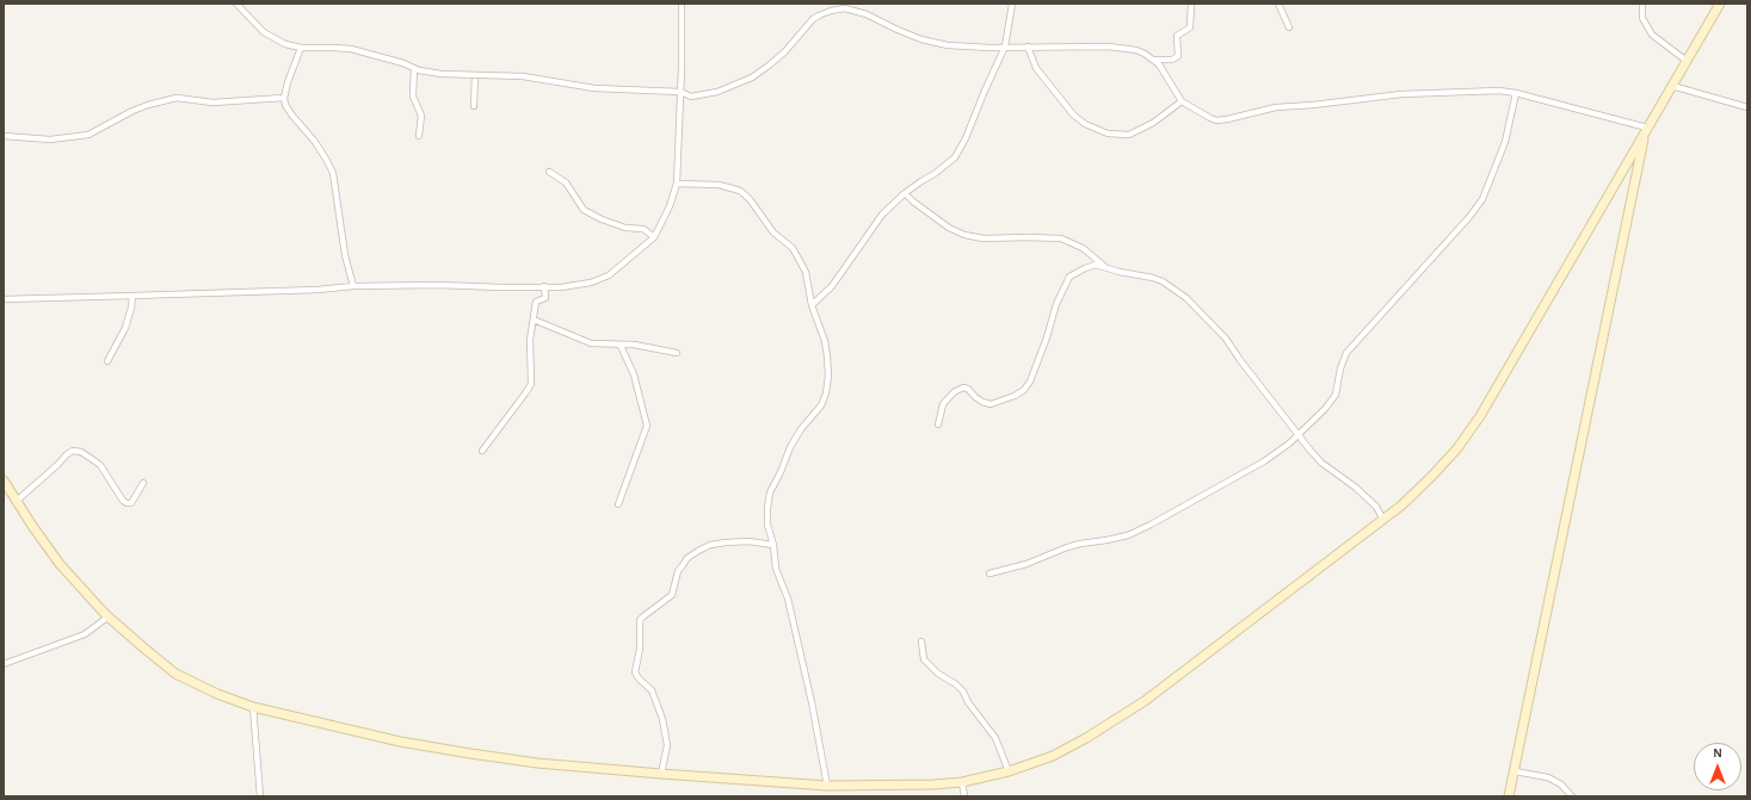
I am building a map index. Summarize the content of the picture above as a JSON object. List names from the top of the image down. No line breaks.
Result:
{"north":"top"}
